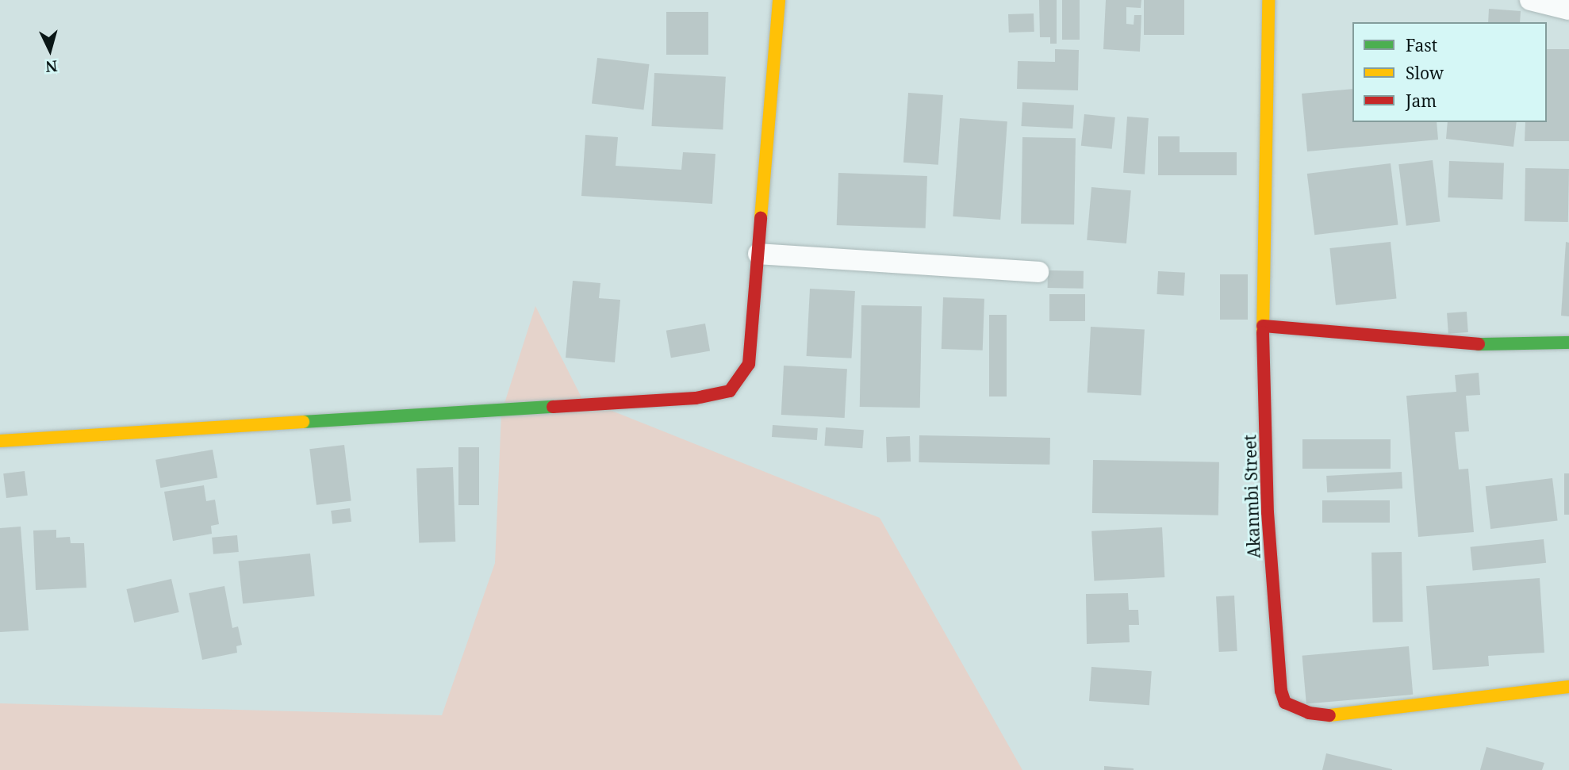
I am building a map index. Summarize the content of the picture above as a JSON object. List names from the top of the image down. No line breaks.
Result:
{"streets":{"street":["Akanmbi Street"]},"legend":["Fast","Slow","Jam"],"north":"bottom"}
